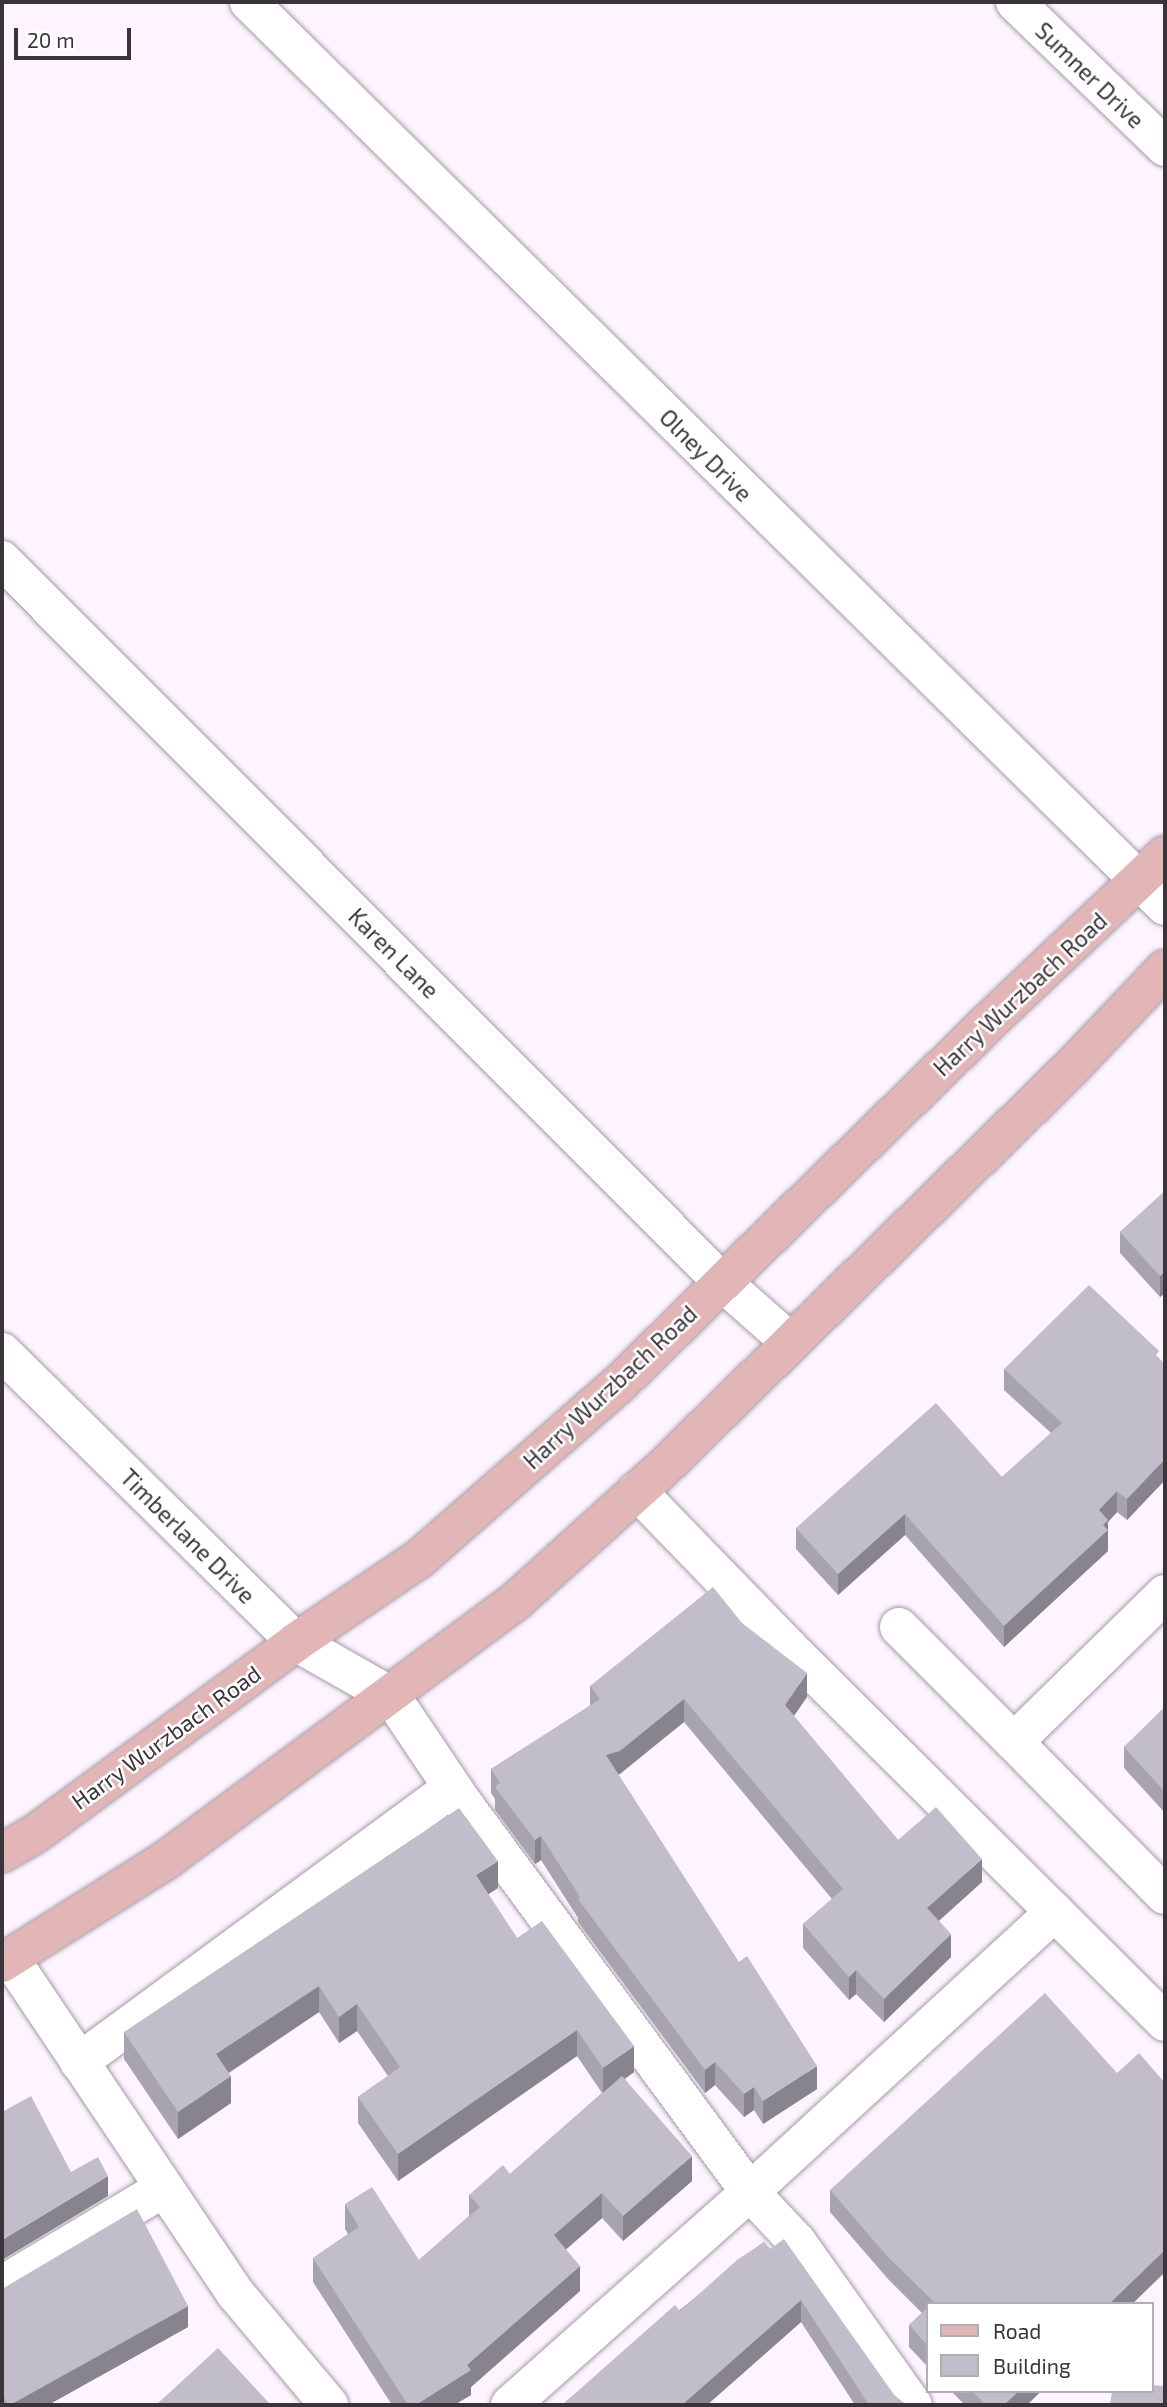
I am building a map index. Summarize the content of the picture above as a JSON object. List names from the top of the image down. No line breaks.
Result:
{"streets":{"main road":["Harry Wurzbach Road"],"street":["Sumner Drive","Olney Drive","Karen Lane","Timberlane Drive"]},"crossings":[["Olney Drive","Harry Wurzbach Road"],["Karen Lane","Harry Wurzbach Road"],["Harry Wurzbach Road","Timberlane Drive"]],"legend":["Road","Building"],"scale_bar":"20 m"}
